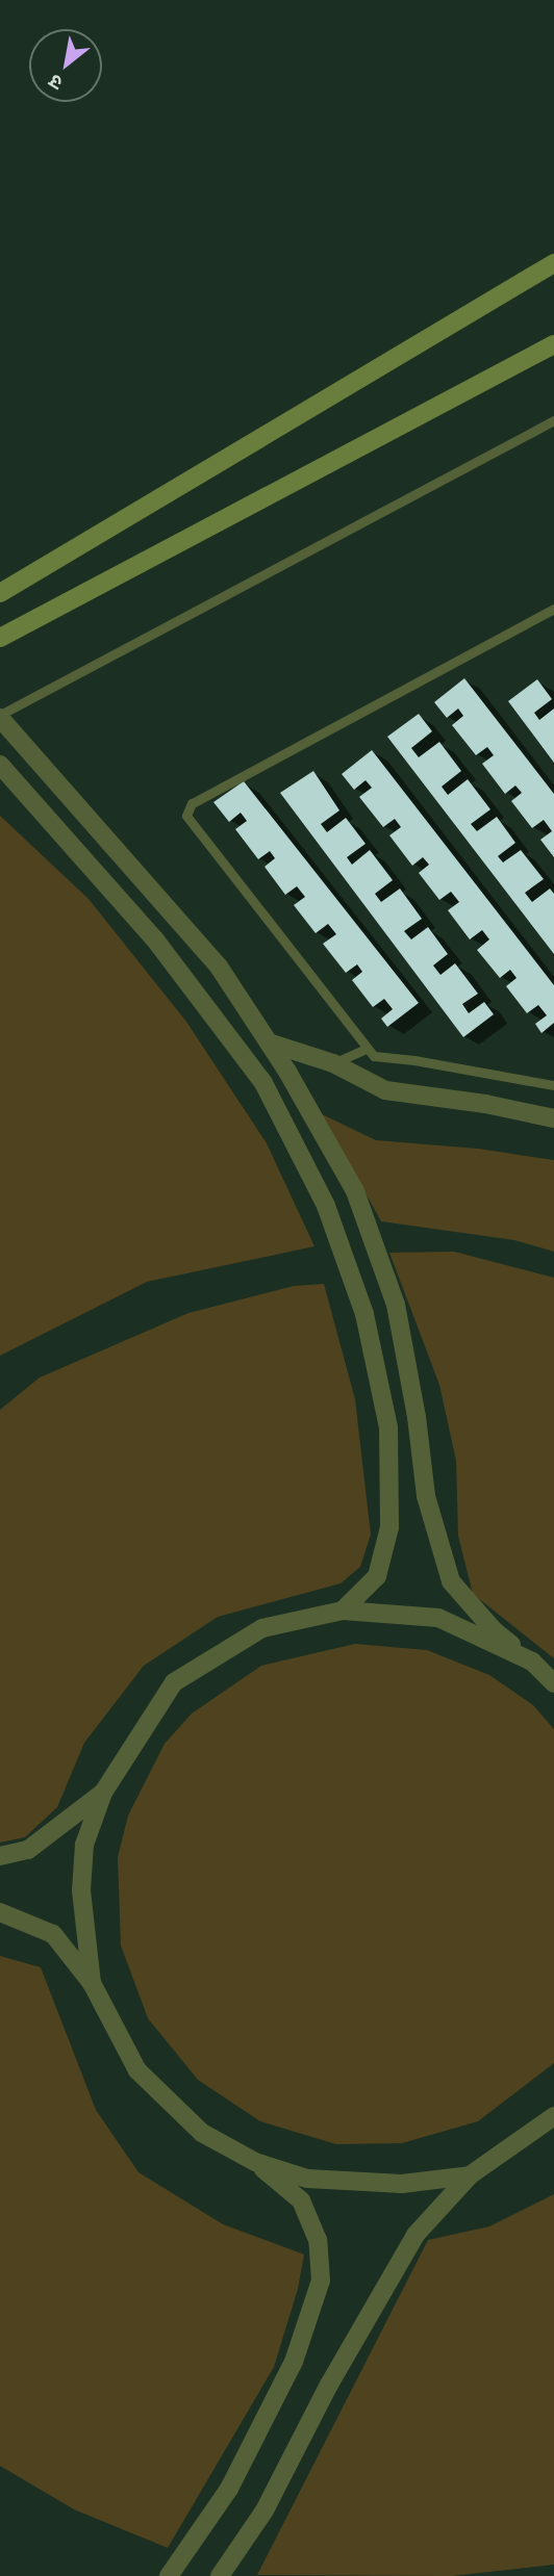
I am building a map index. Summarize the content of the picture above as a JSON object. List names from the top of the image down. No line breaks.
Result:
{"north":"bottom left"}
